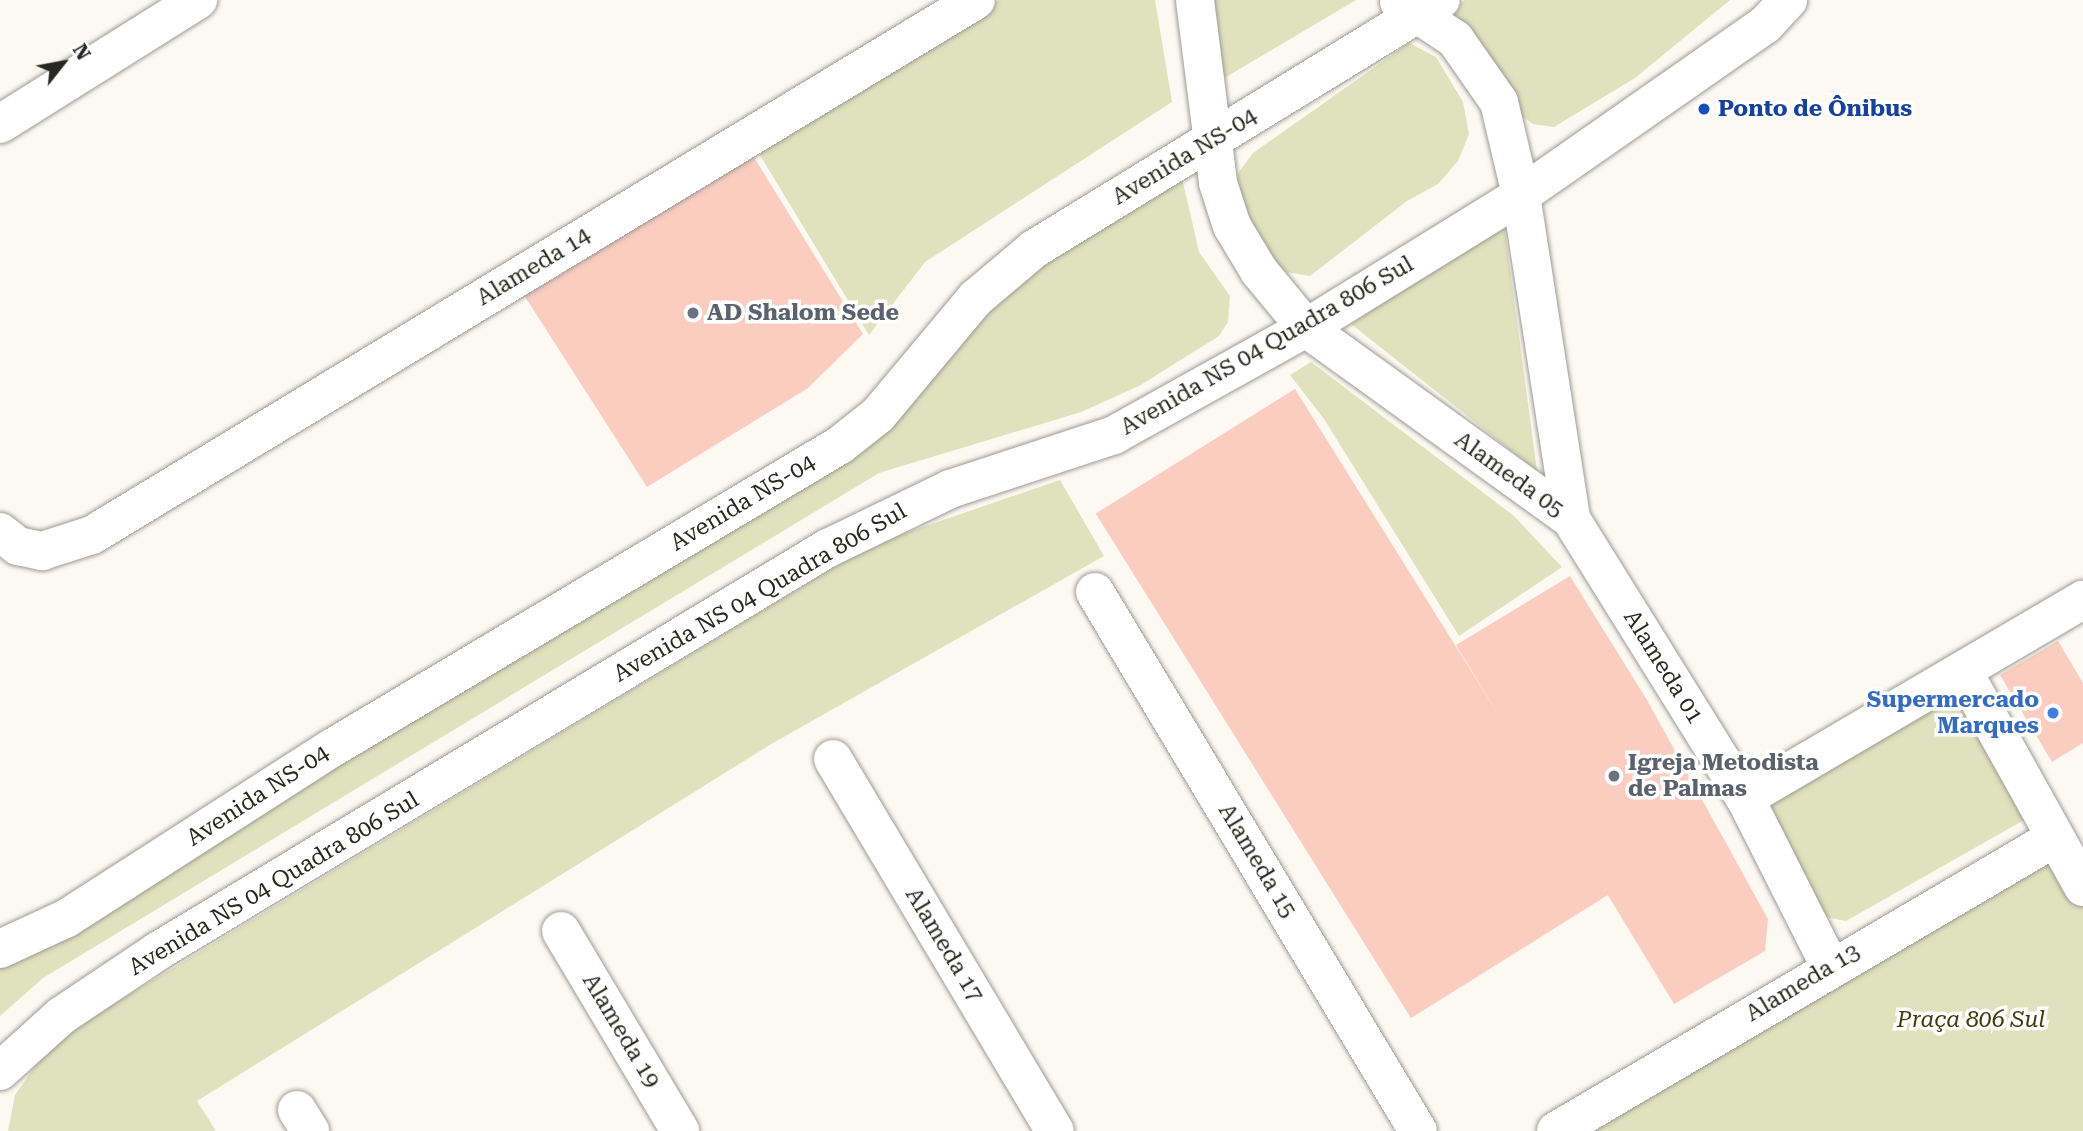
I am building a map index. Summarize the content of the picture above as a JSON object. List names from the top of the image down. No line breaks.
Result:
{"streets":{"street":["Avenida NS-04","Alameda 14","Avenida NS 04 Quadra 806 Sul","Alameda 05","Alameda 01","Alameda 15","Alameda 17","Alameda 13","Alameda 19"]},"crossings":[["Avenida NS-04","Alameda 05"],["Avenida NS 04 Quadra 806 Sul","Alameda 05"],["Alameda 05","Alameda 01"],["Alameda 01","Alameda 13"]],"parks":["Praça 806 Sul"],"places":["Ponto de Ônibus","AD Shalom Sede","Supermercado Marques","Igreja Metodista de Palmas"],"north":"top right"}
